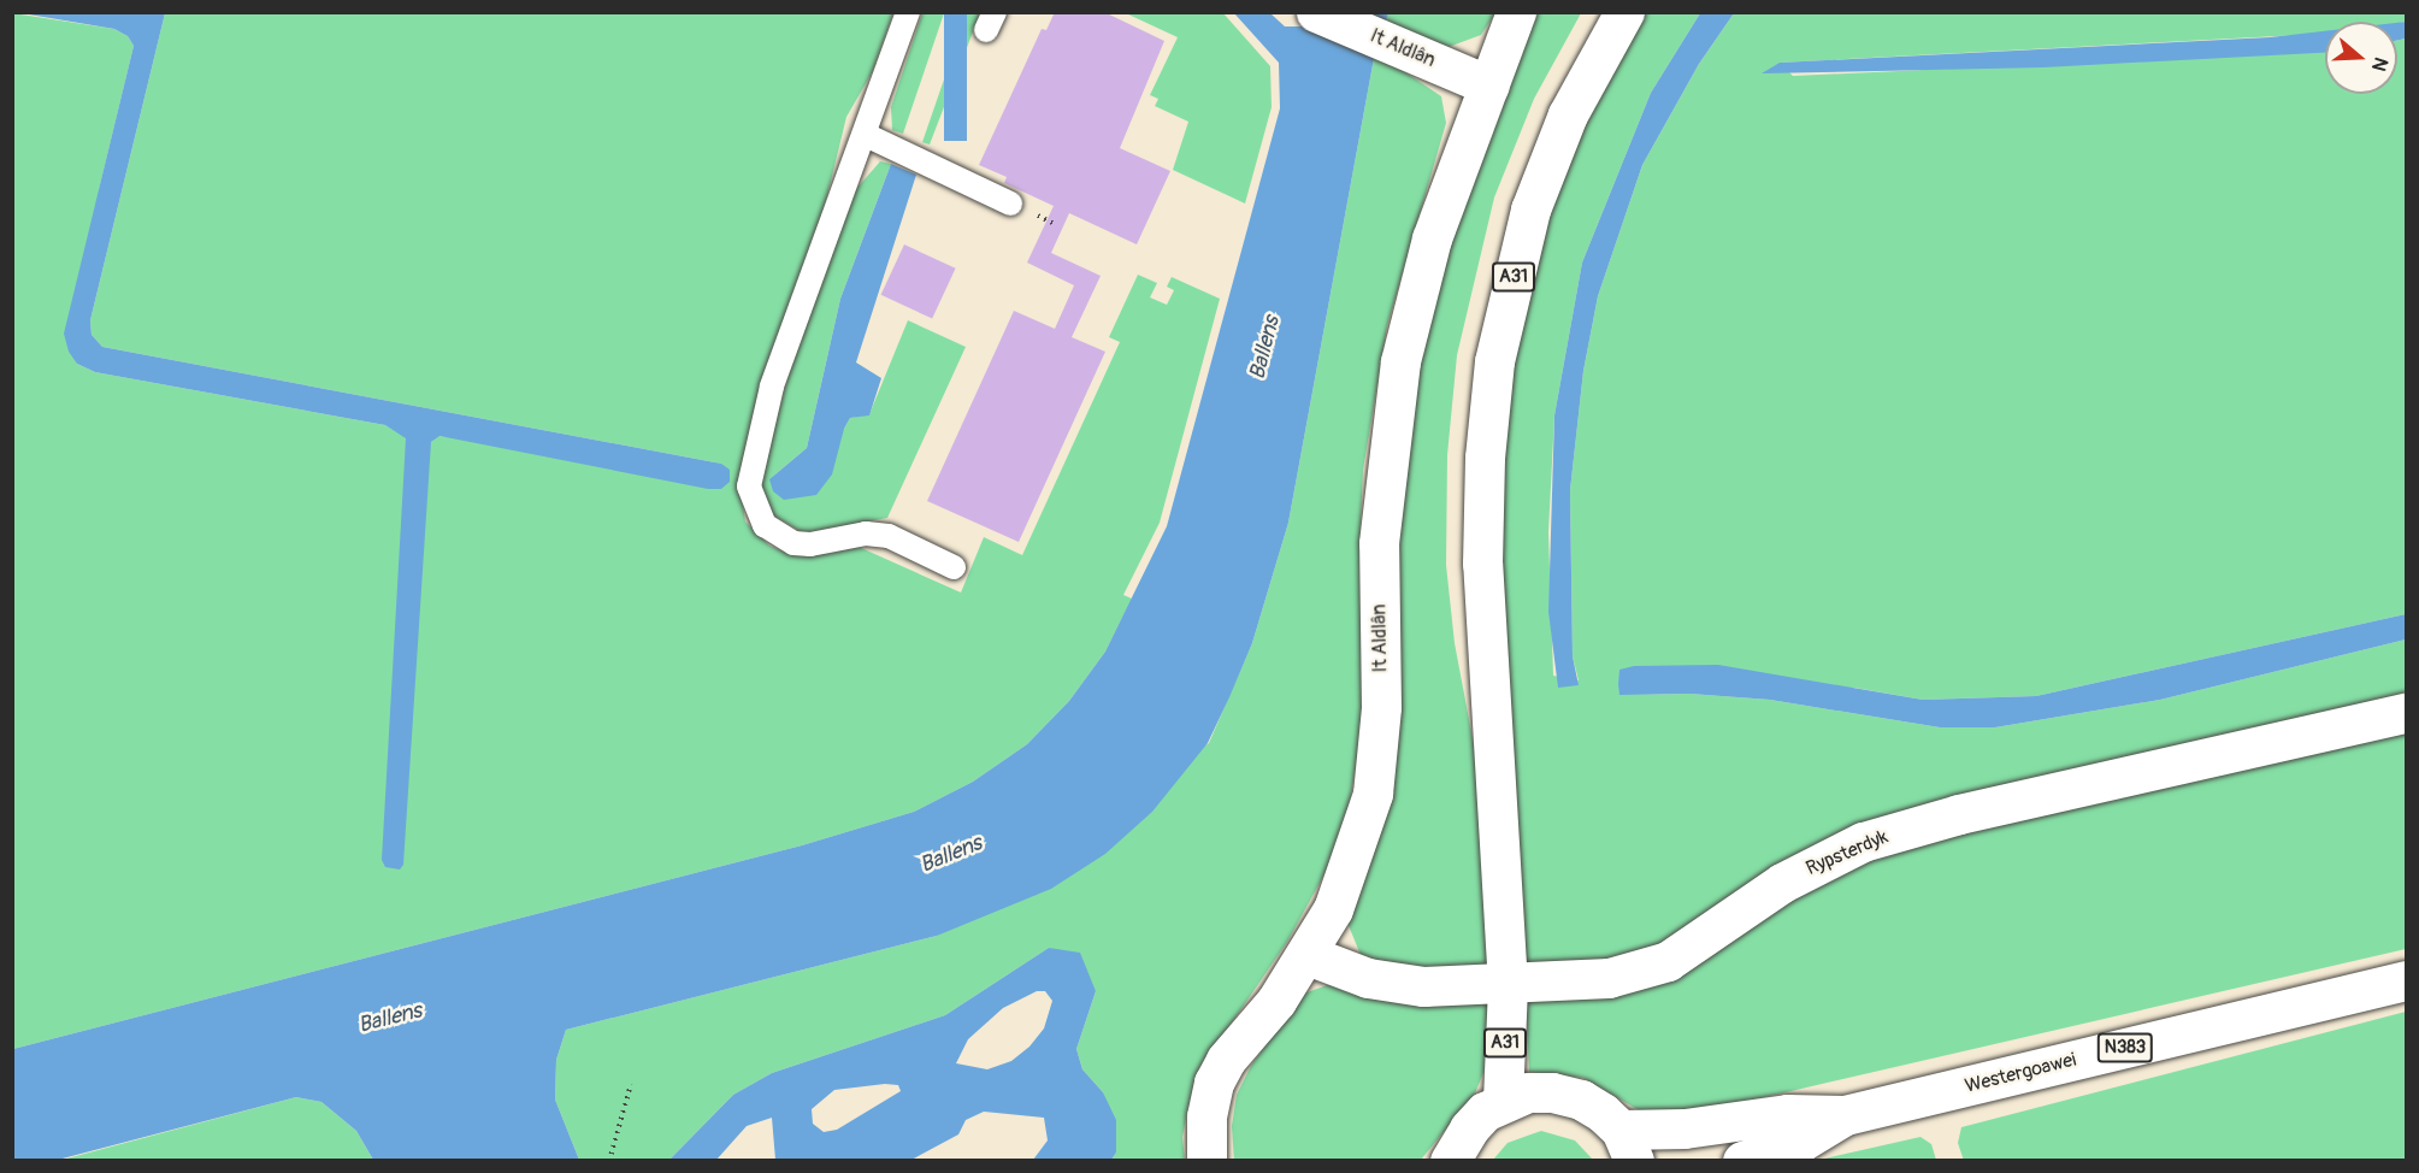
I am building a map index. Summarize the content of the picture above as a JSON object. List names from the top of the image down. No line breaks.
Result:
{"streets":{"main road":["It Aldlân","A31","Rypsterdyk","N383","Westergoawei"]},"crossings":[["It Aldlân","Rypsterdyk"],["A31","Rypsterdyk"],["A31","N383"],["N383","Westergoawei"]],"water":["Ballens"],"north":"right"}
